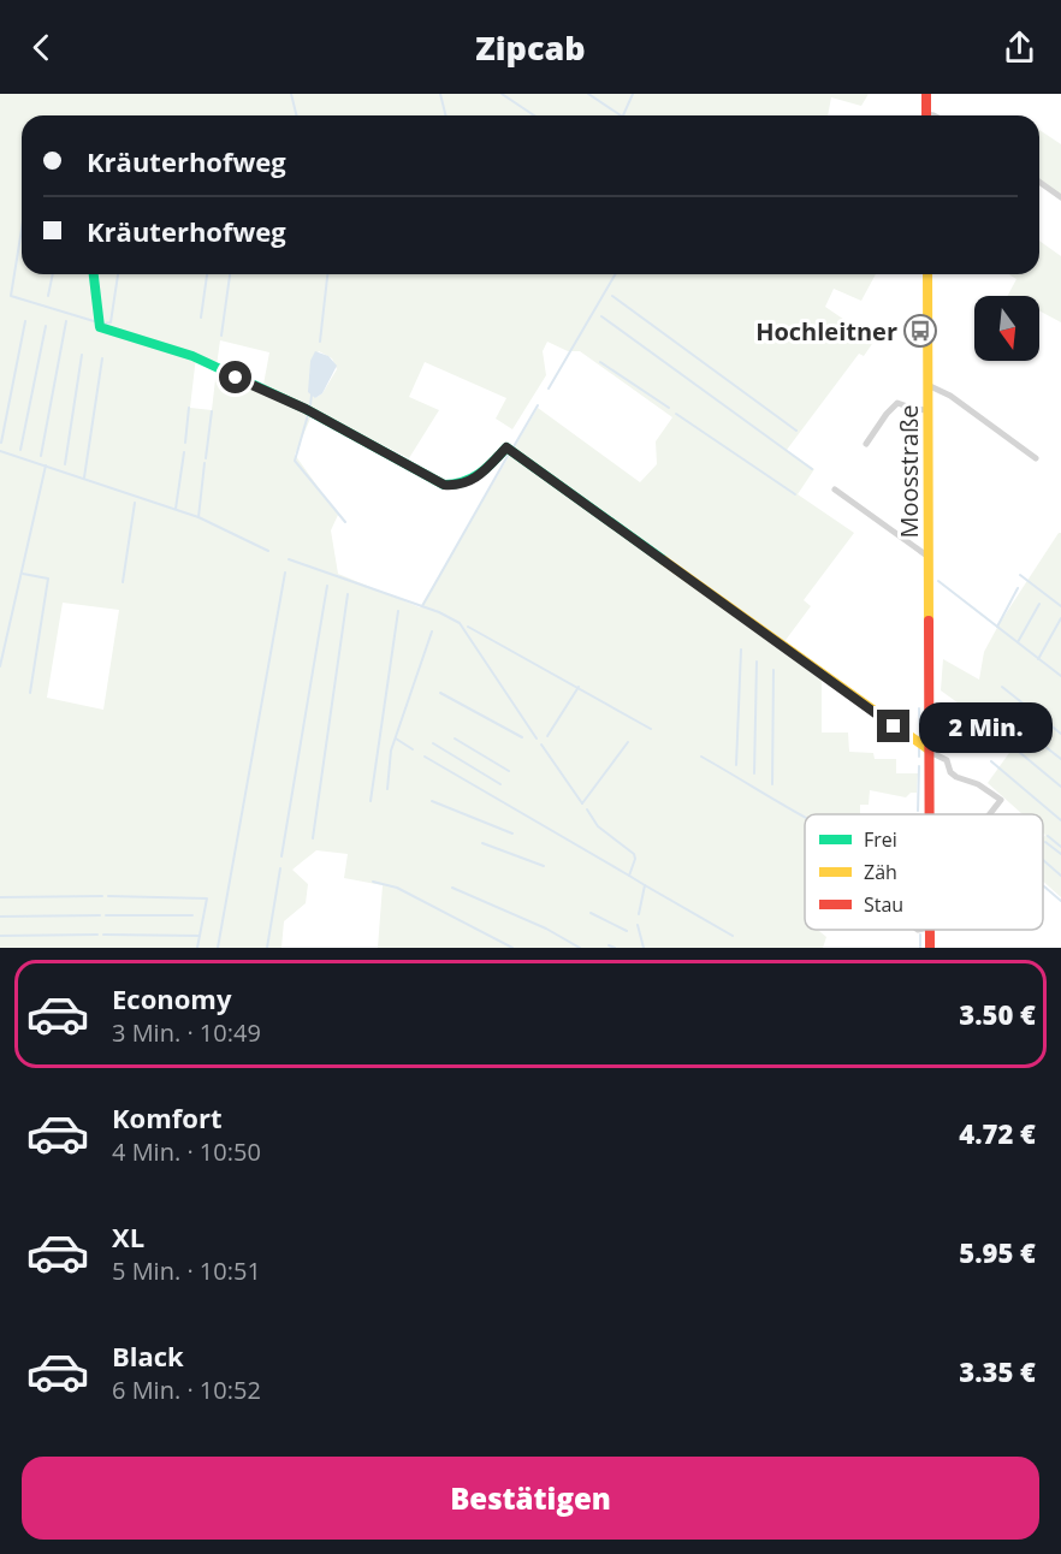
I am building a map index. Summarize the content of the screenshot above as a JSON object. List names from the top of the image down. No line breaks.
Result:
{"streets":{"street":["Moosstraße"]},"places":{"bus stop":["Hochleitner"]},"legend":["Frei","Zäh","Stau"],"north":"bottom","page":{"header":"Zipcab","banner":["Kräuterhofweg","Kräuterhofweg"],"bubble":"2 Min.","list":[{"name":"Economy","note":"3 Min. · 10:49","value":"3.50 €"},{"name":"Komfort","note":"4 Min. · 10:50","value":"4.72 €"},{"name":"XL","note":"5 Min. · 10:51","value":"5.95 €"},{"name":"Black","note":"6 Min. · 10:52","value":"3.35 €"}],"buttons":"Bestätigen"}}
